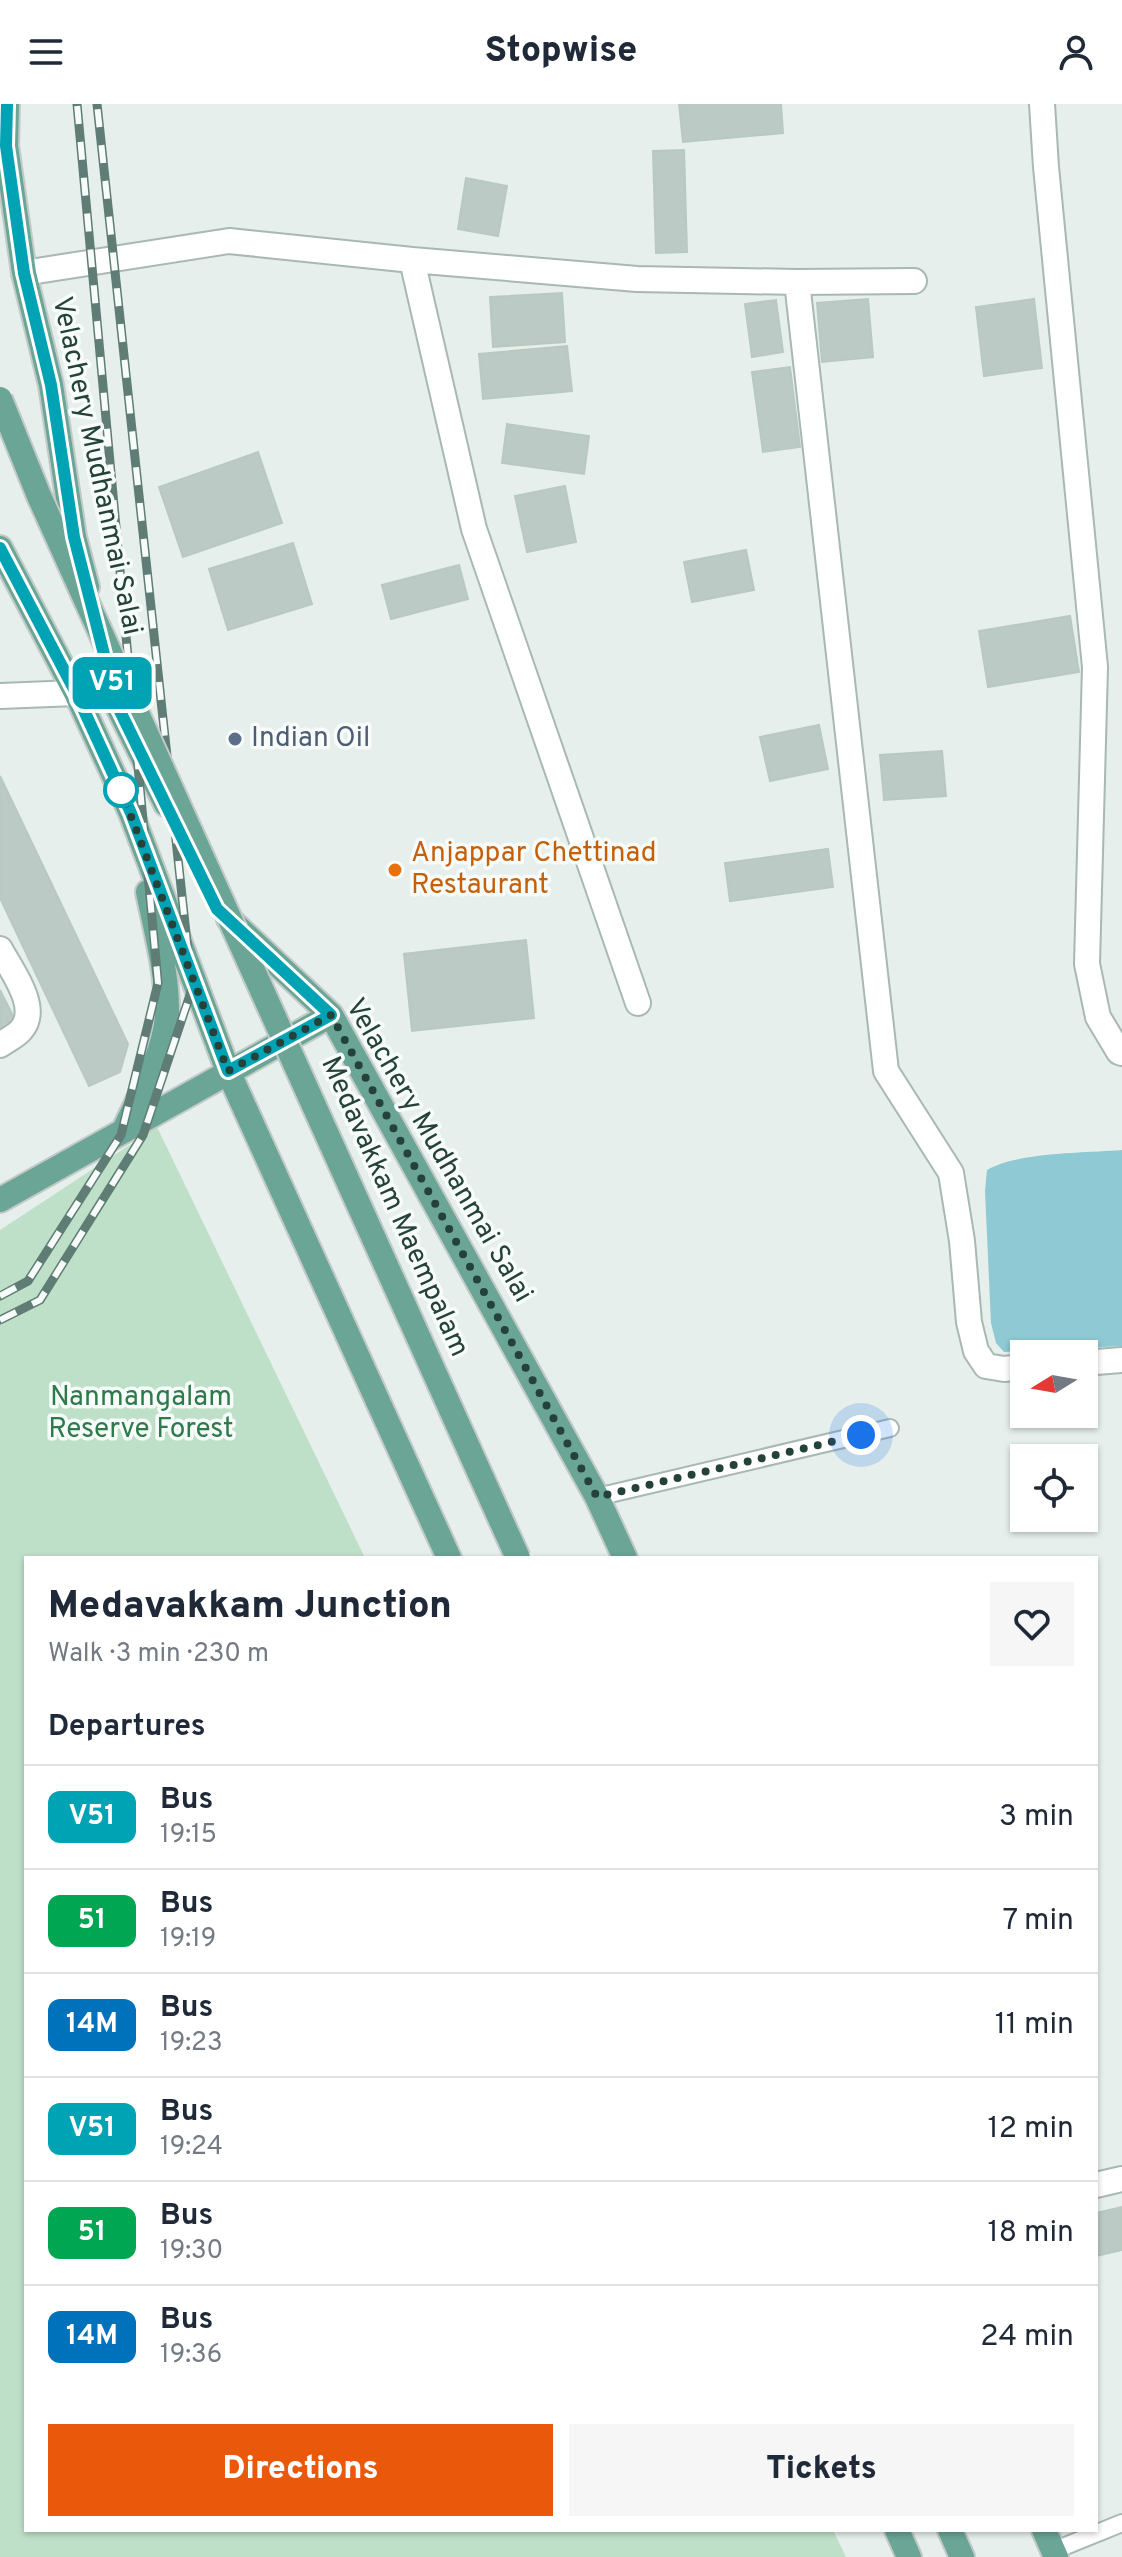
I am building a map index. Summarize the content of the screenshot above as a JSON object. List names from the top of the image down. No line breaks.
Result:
{"streets":{"main road":["Velachery Mudhanmai Salai","Medavakkam Maempalam"]},"parks":["Nanmangalam Reserve Forest"],"places":["Indian Oil","Anjappar Chettinad Restaurant"],"lines":["bus line V51"],"north":"left","page":{"header":"Stopwise","on_map":"V51","heading":[["Medavakkam Junction","Walk · 3 min · 230 m"],"Departures"],"list":[{"mark":"V51","name":"Bus","note":"19:15","value":"3 min"},{"mark":"51","name":"Bus","note":"19:19","value":"7 min"},{"mark":"14M","name":"Bus","note":"19:23","value":"11 min"},{"mark":"V51","name":"Bus","note":"19:24","value":"12 min"},{"mark":"51","name":"Bus","note":"19:30","value":"18 min"},{"mark":"14M","name":"Bus","note":"19:36","value":"24 min"}],"buttons":["Directions","Tickets"]}}
